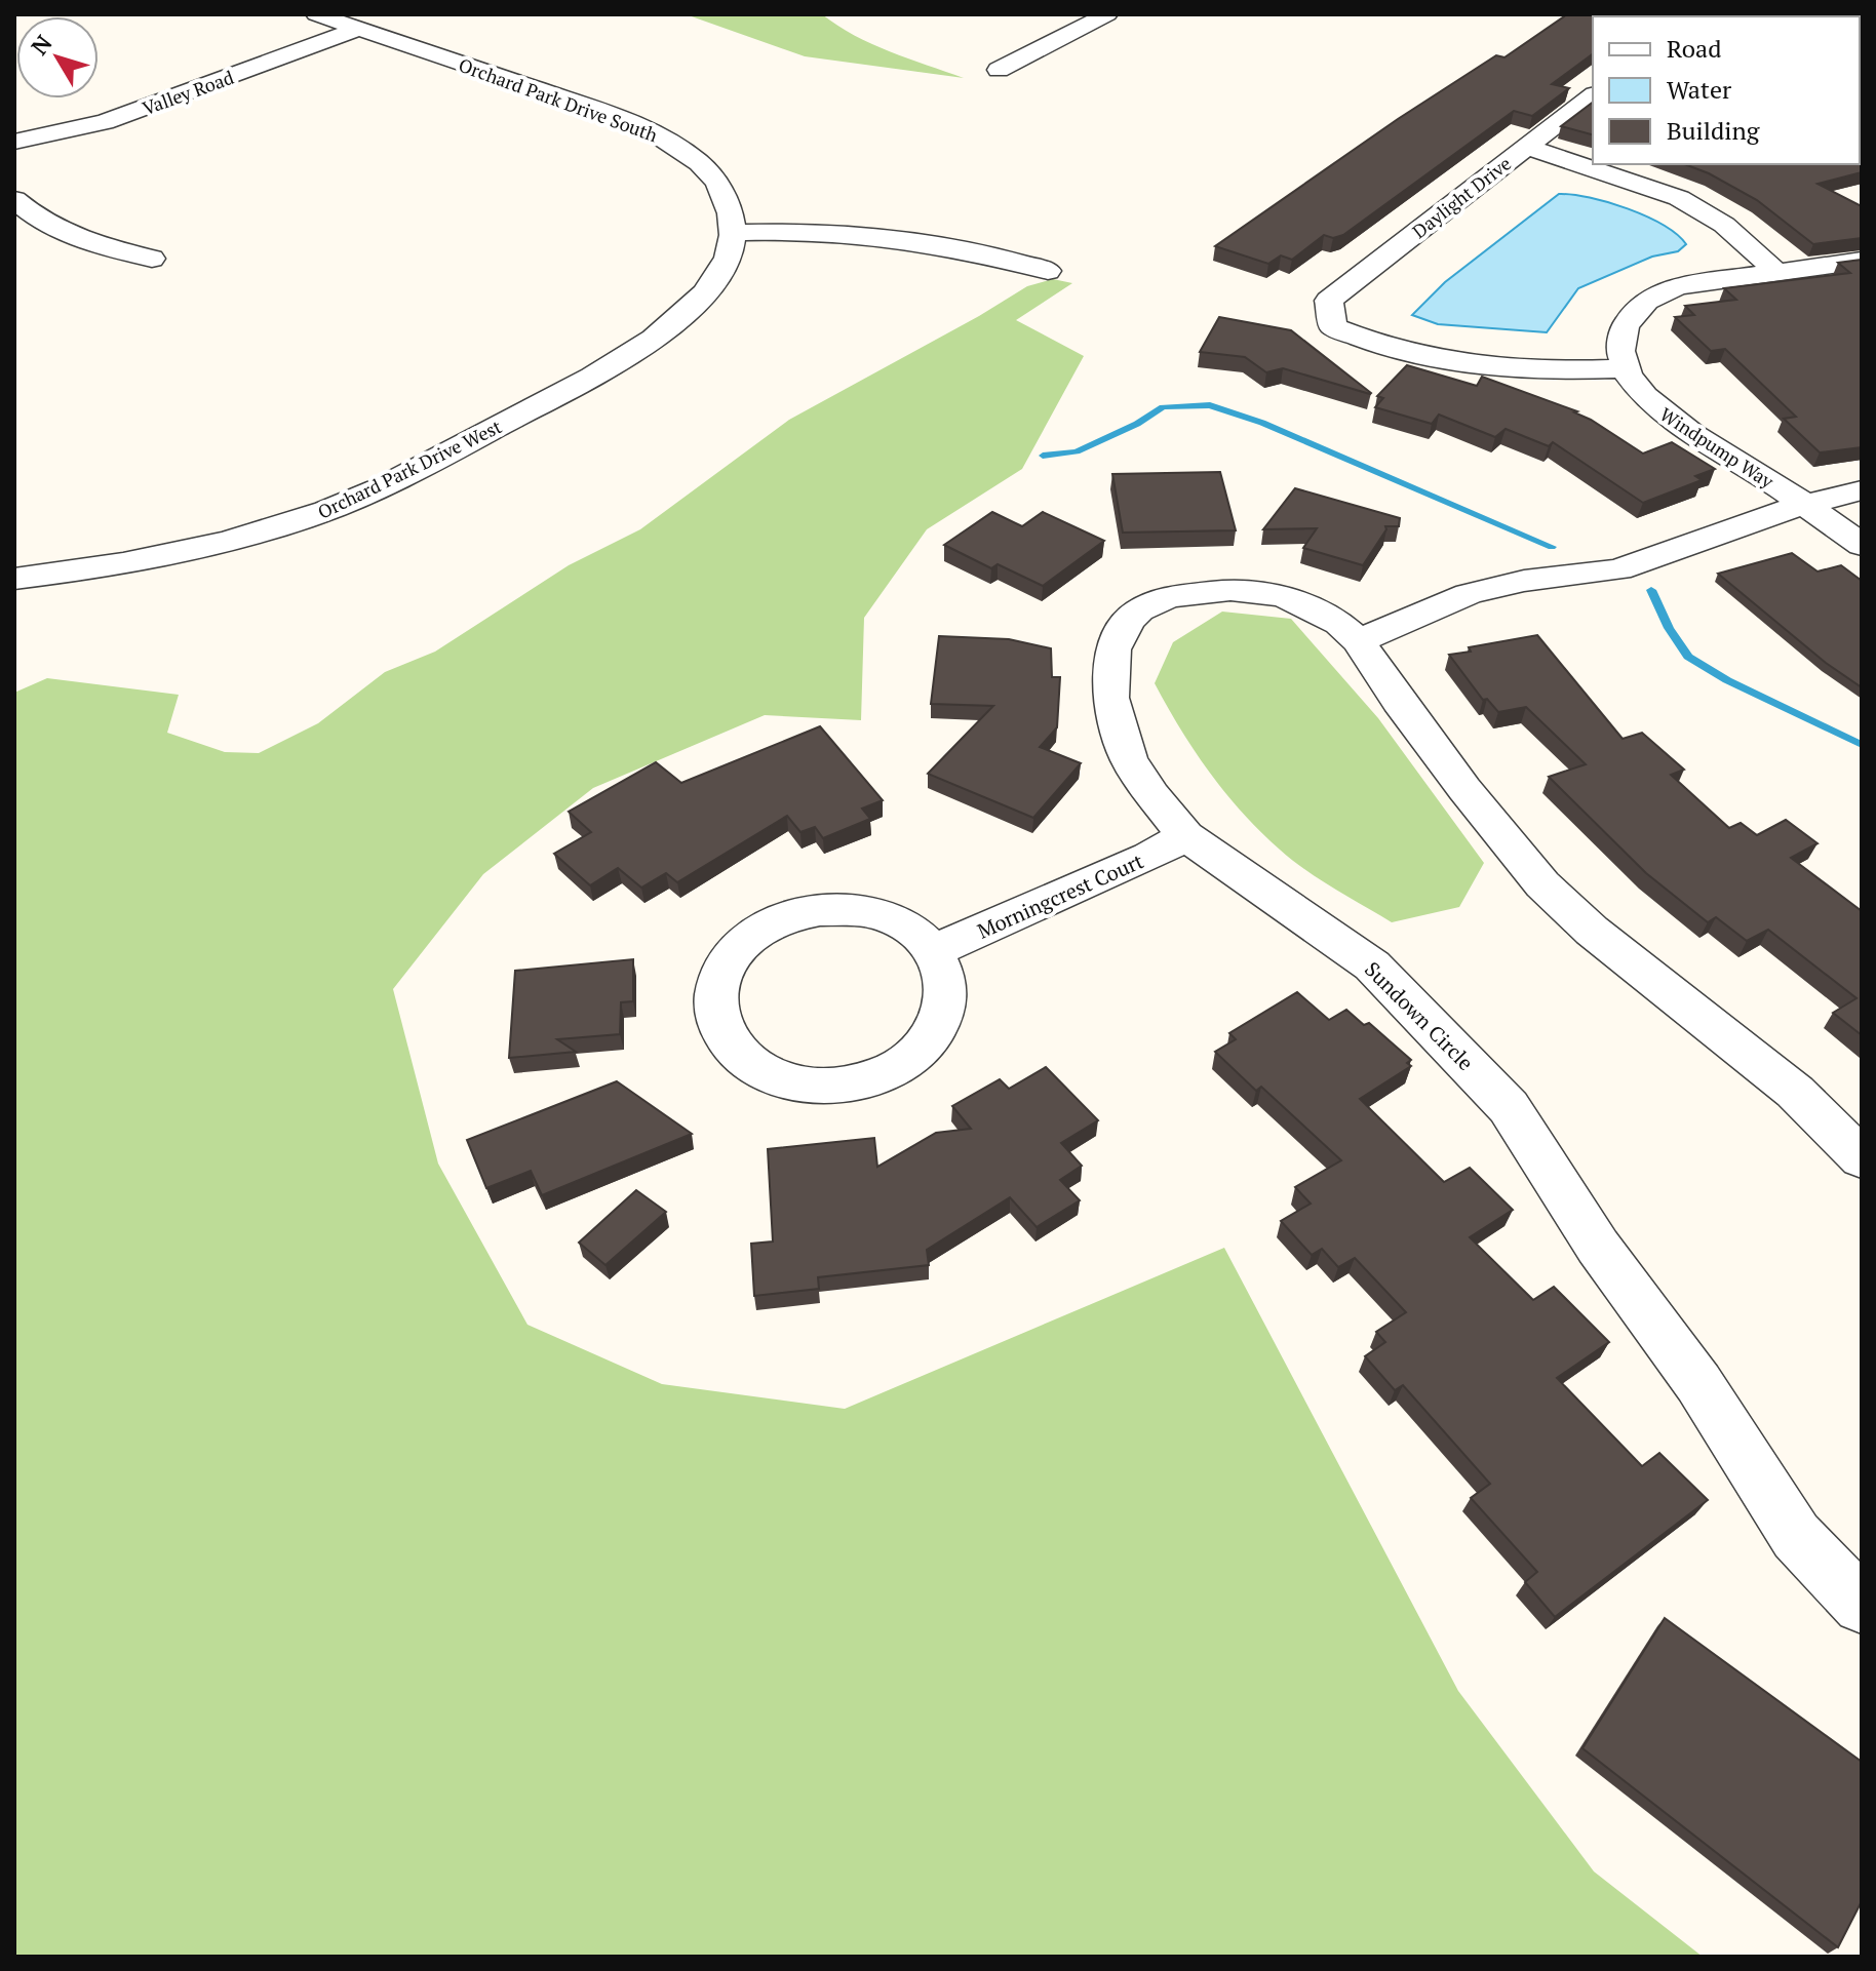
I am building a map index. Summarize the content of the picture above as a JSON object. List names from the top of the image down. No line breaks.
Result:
{"streets":{"street":["Valley Road","Orchard Park Drive South","Daylight Drive","Windpump Way","Orchard Park Drive West","Morningcrest Court","Sundown Circle"]},"crossings":[["Valley Road","Orchard Park Drive South"],["Orchard Park Drive South","Orchard Park Drive West"],["Daylight Drive","Windpump Way"],["Morningcrest Court","Sundown Circle"]],"legend":["Road","Water","Building"],"north":"top left"}
